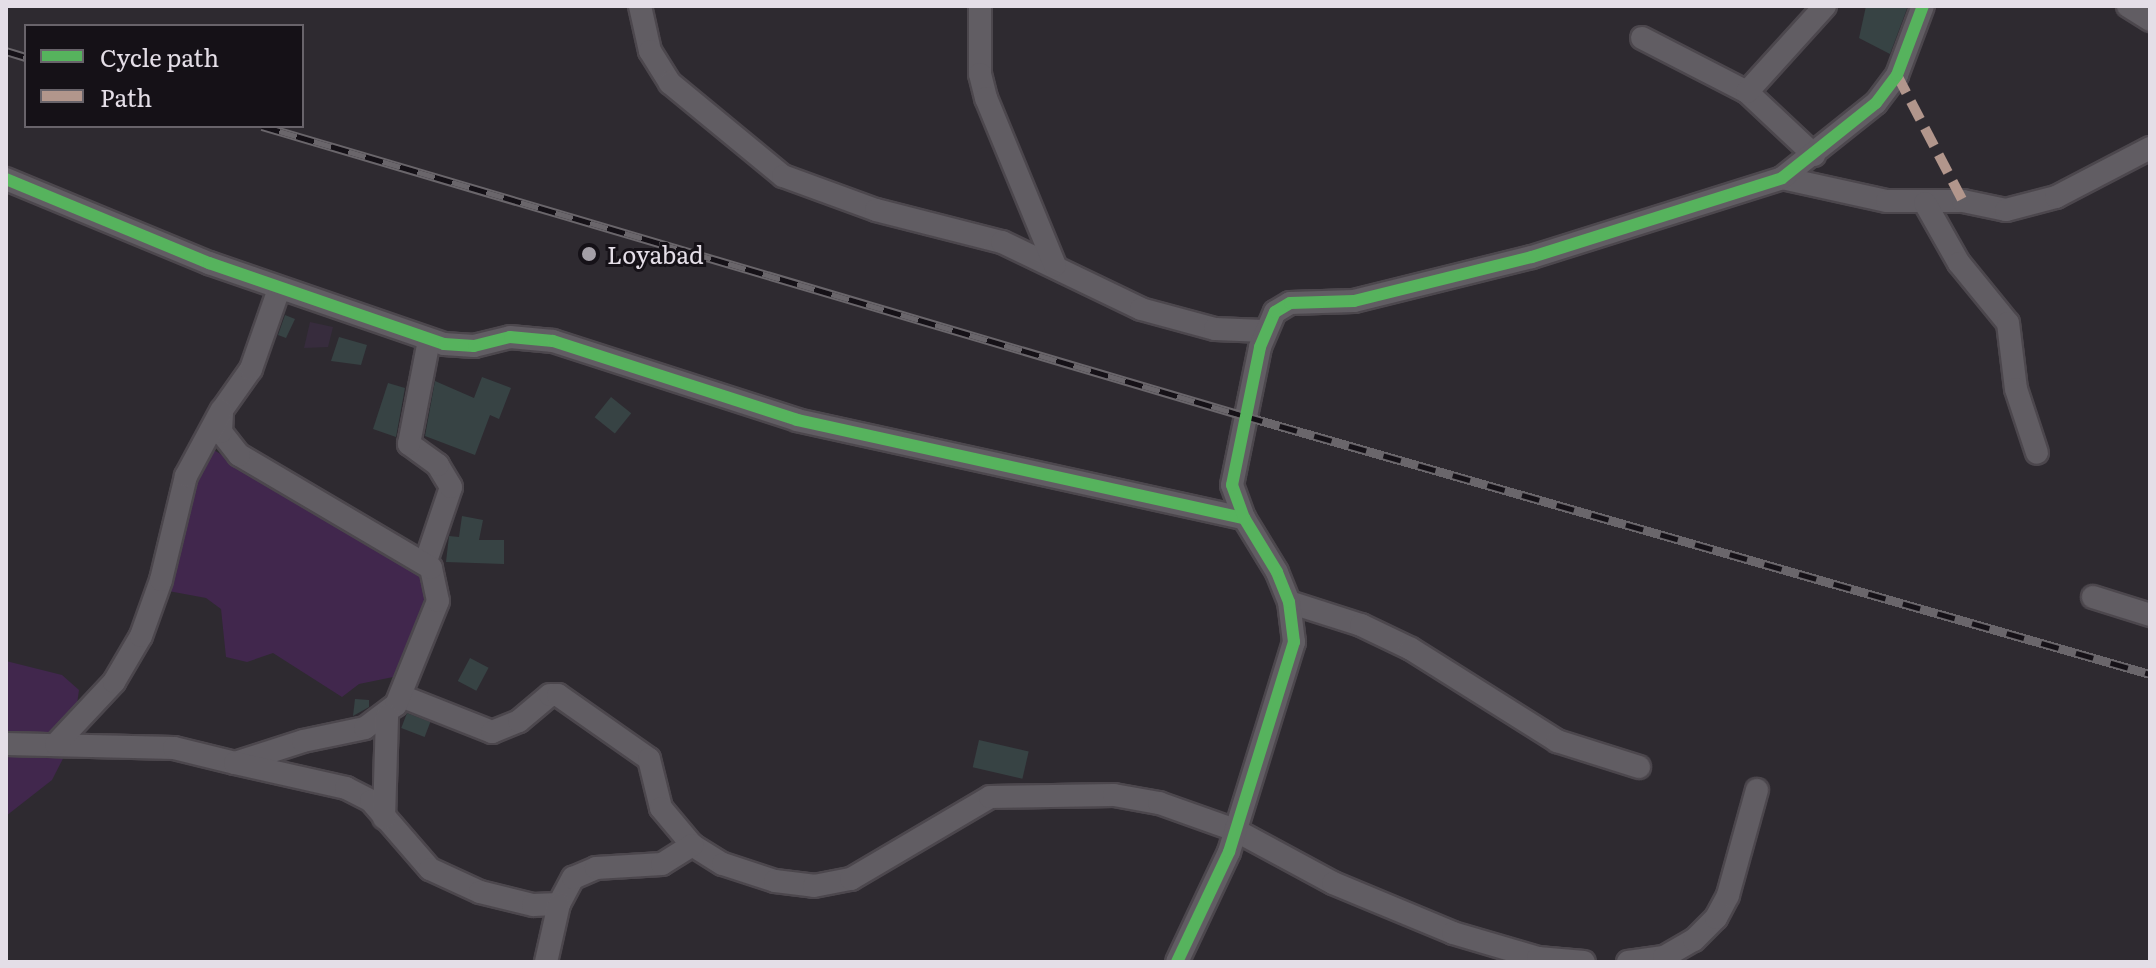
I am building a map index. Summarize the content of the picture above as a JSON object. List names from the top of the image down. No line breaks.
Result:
{"places":["Loyabad"],"legend":["Cycle path","Path"]}
